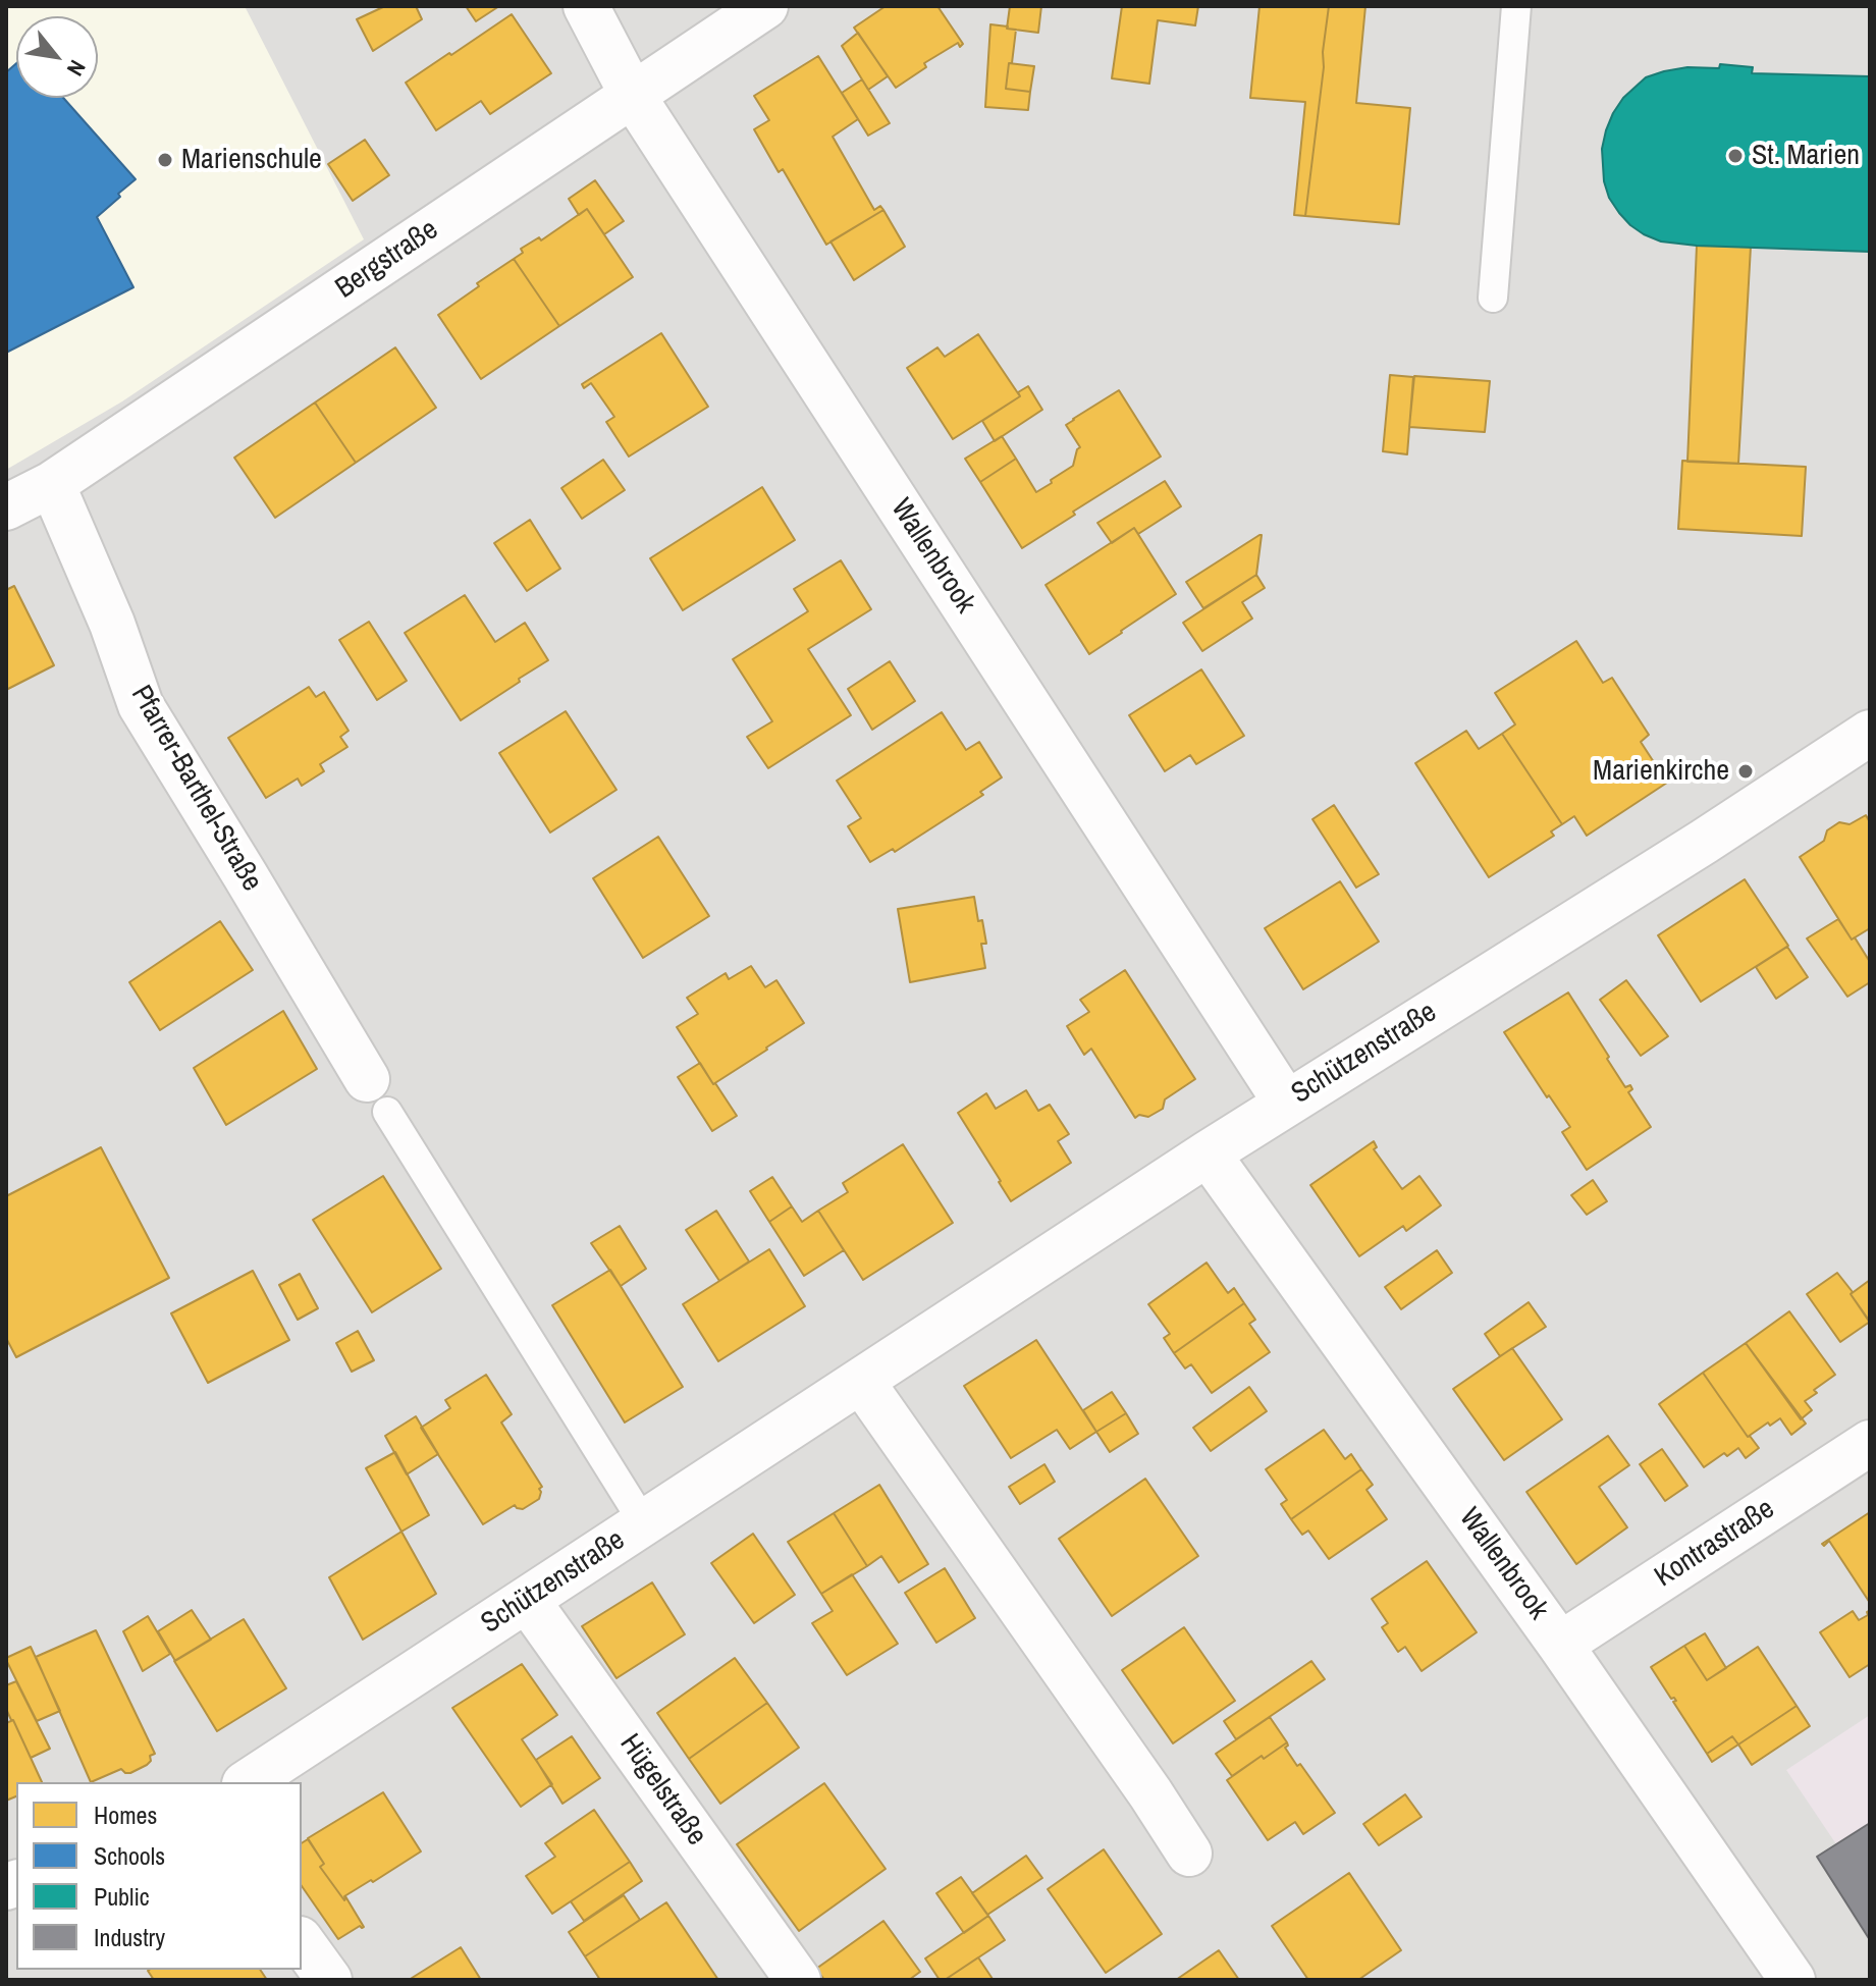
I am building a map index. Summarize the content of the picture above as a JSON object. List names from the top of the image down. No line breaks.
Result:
{"streets":{"street":["Bergstraße","Wallenbrook","Pfarrer-Barthel-Straße","Schützenstraße","Kontrastraße","Hügelstraße"]},"crossings":[["Bergstraße","Wallenbrook"],["Bergstraße","Pfarrer-Barthel-Straße"],["Wallenbrook","Schützenstraße"],["Wallenbrook","Kontrastraße"],["Schützenstraße","Hügelstraße"]],"places":["St. Marien","Marienschule","Marienkirche"],"legend":["Homes","Schools","Public","Industry"],"north":"bottom right"}
